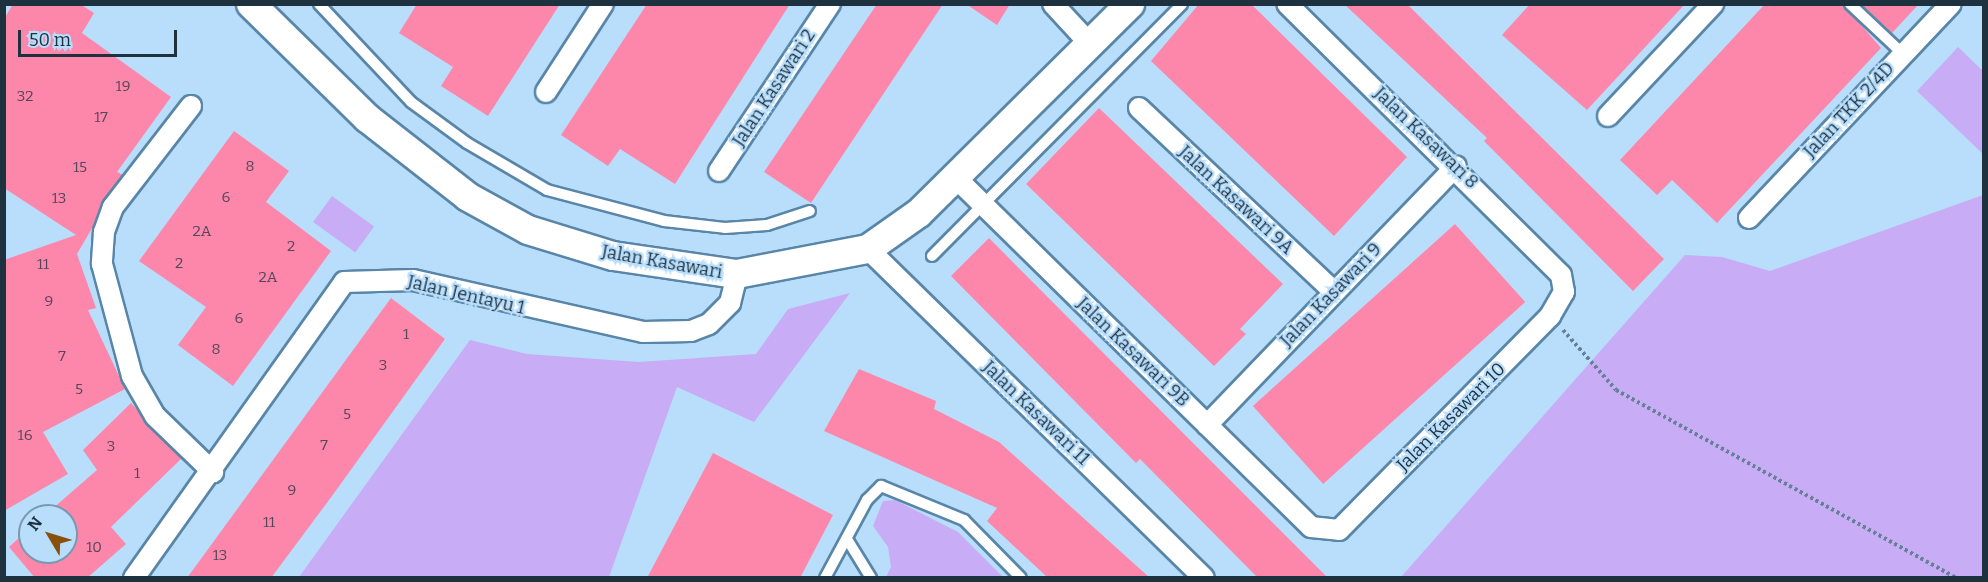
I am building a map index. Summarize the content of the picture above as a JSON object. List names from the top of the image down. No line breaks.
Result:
{"streets":{"street":["Jalan Kasawari 2","Jalan TKK 2/4D","Jalan Kasawari 8","Jalan Kasawari 9A","Jalan Kasawari","Jalan Jentayu 1","Jalan Kasawari 9","Jalan Kasawari 9B","Jalan Kasawari 11","Jalan Kasawari 10"]},"crossings":[["Jalan Kasawari 8","Jalan Kasawari 9"],["Jalan Kasawari 8","Jalan Kasawari 10"],["Jalan Kasawari 9A","Jalan Kasawari 9"],["Jalan Kasawari","Jalan Jentayu 1"],["Jalan Kasawari","Jalan Kasawari 9B"],["Jalan Kasawari","Jalan Kasawari 11"],["Jalan Kasawari 9","Jalan Kasawari 9B"],["Jalan Kasawari 9B","Jalan Kasawari 10"]],"house_numbers":["19","32","17","8","15","6","13","2A","2","2","11","2A","9","6","1","8","7","3","5","5","16","7","3","1","9","11","10","13"],"scale_bar":"50 m","north":"top left"}
